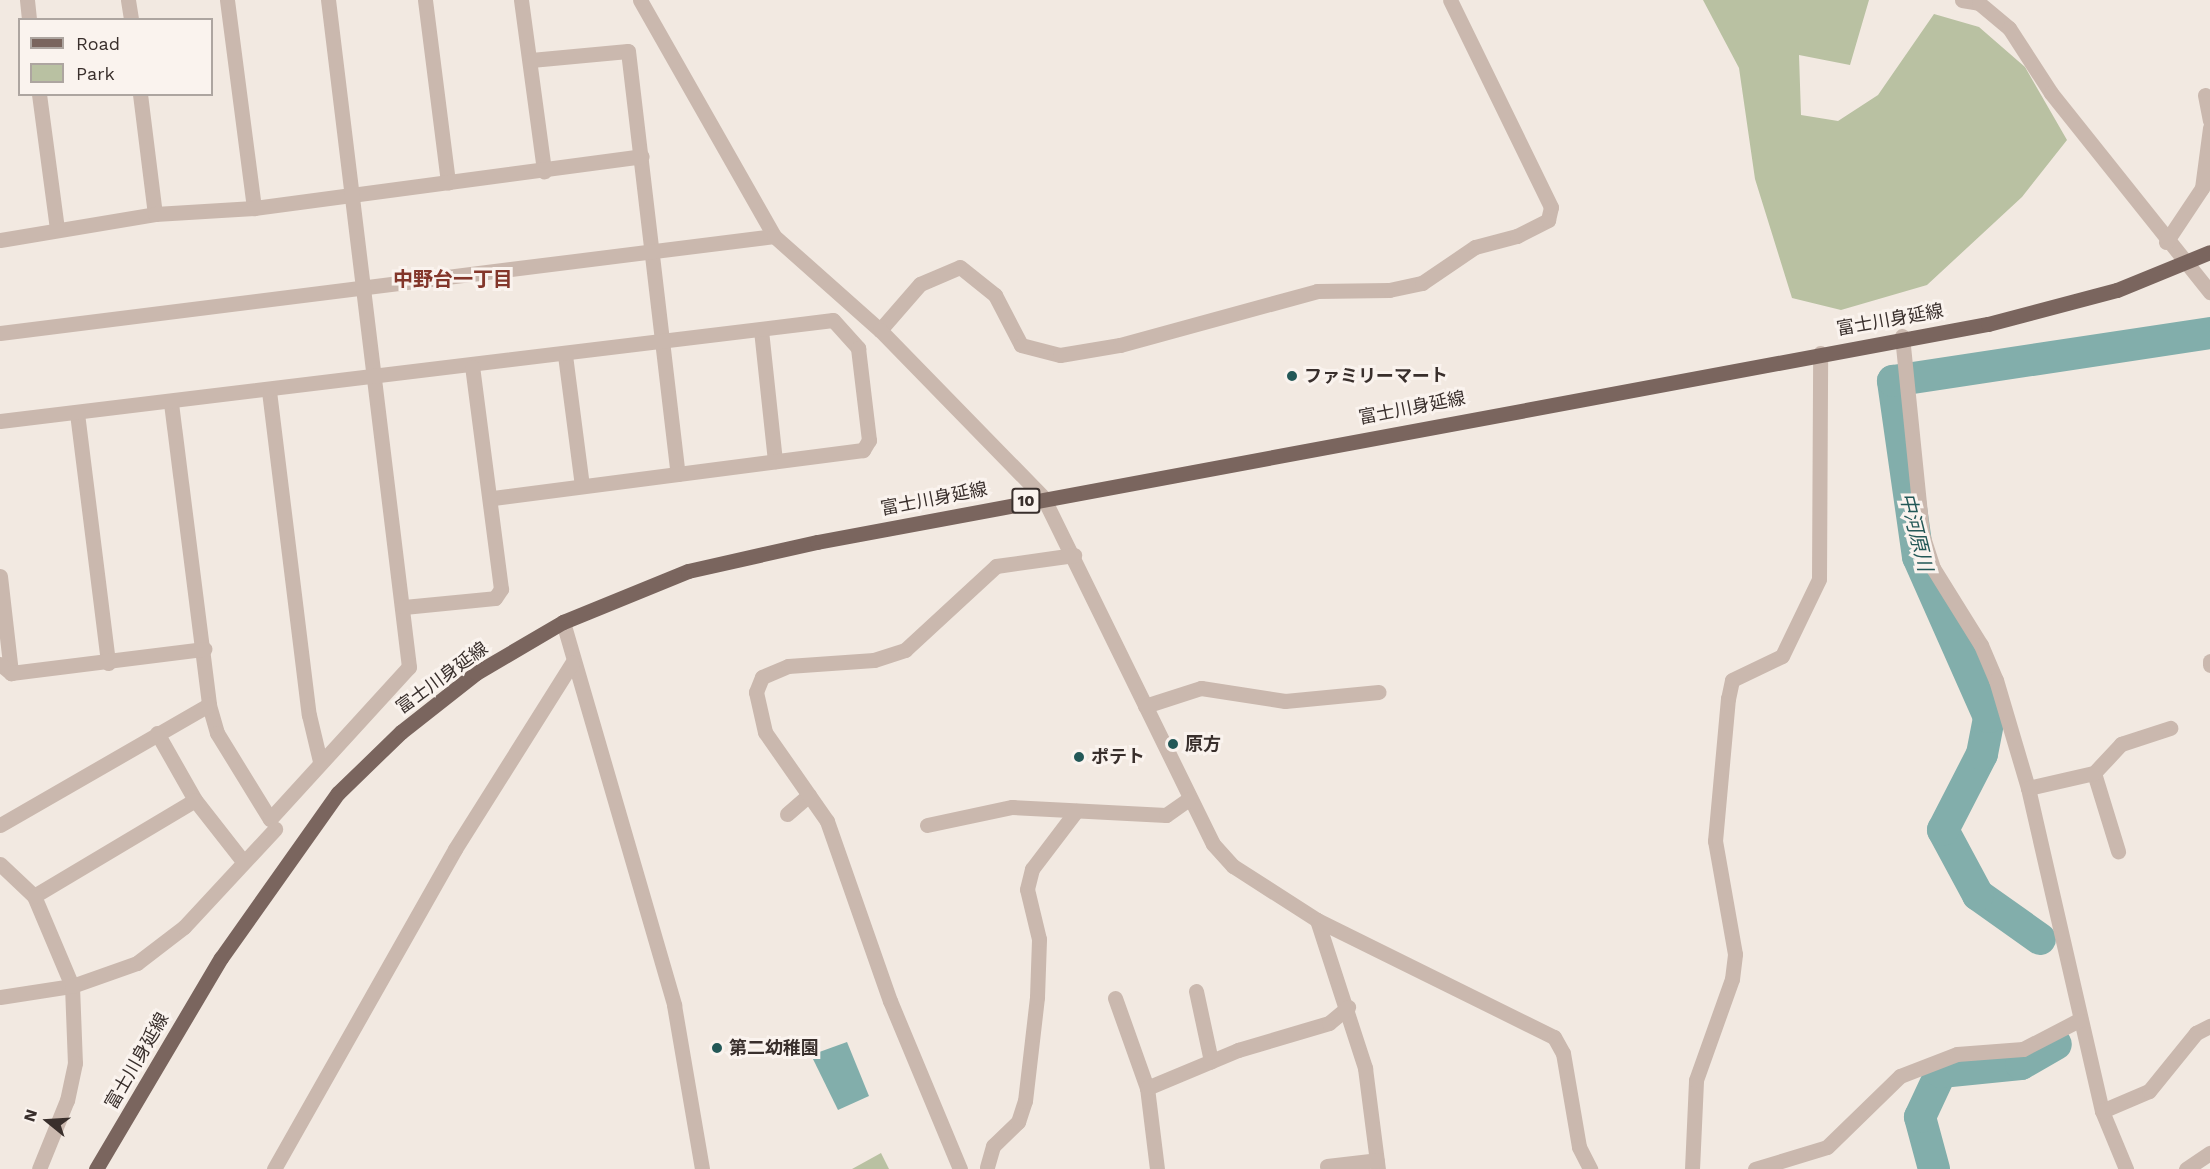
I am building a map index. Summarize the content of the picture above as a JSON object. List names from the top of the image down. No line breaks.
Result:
{"streets":{"main road":["富士川身延線","10"]},"districts":["中野台一丁目"],"water":["中河原川"],"places":["ファミリーマート","原方","ポテト","第二幼稚園"],"legend":["Road","Park"],"north":"left"}
